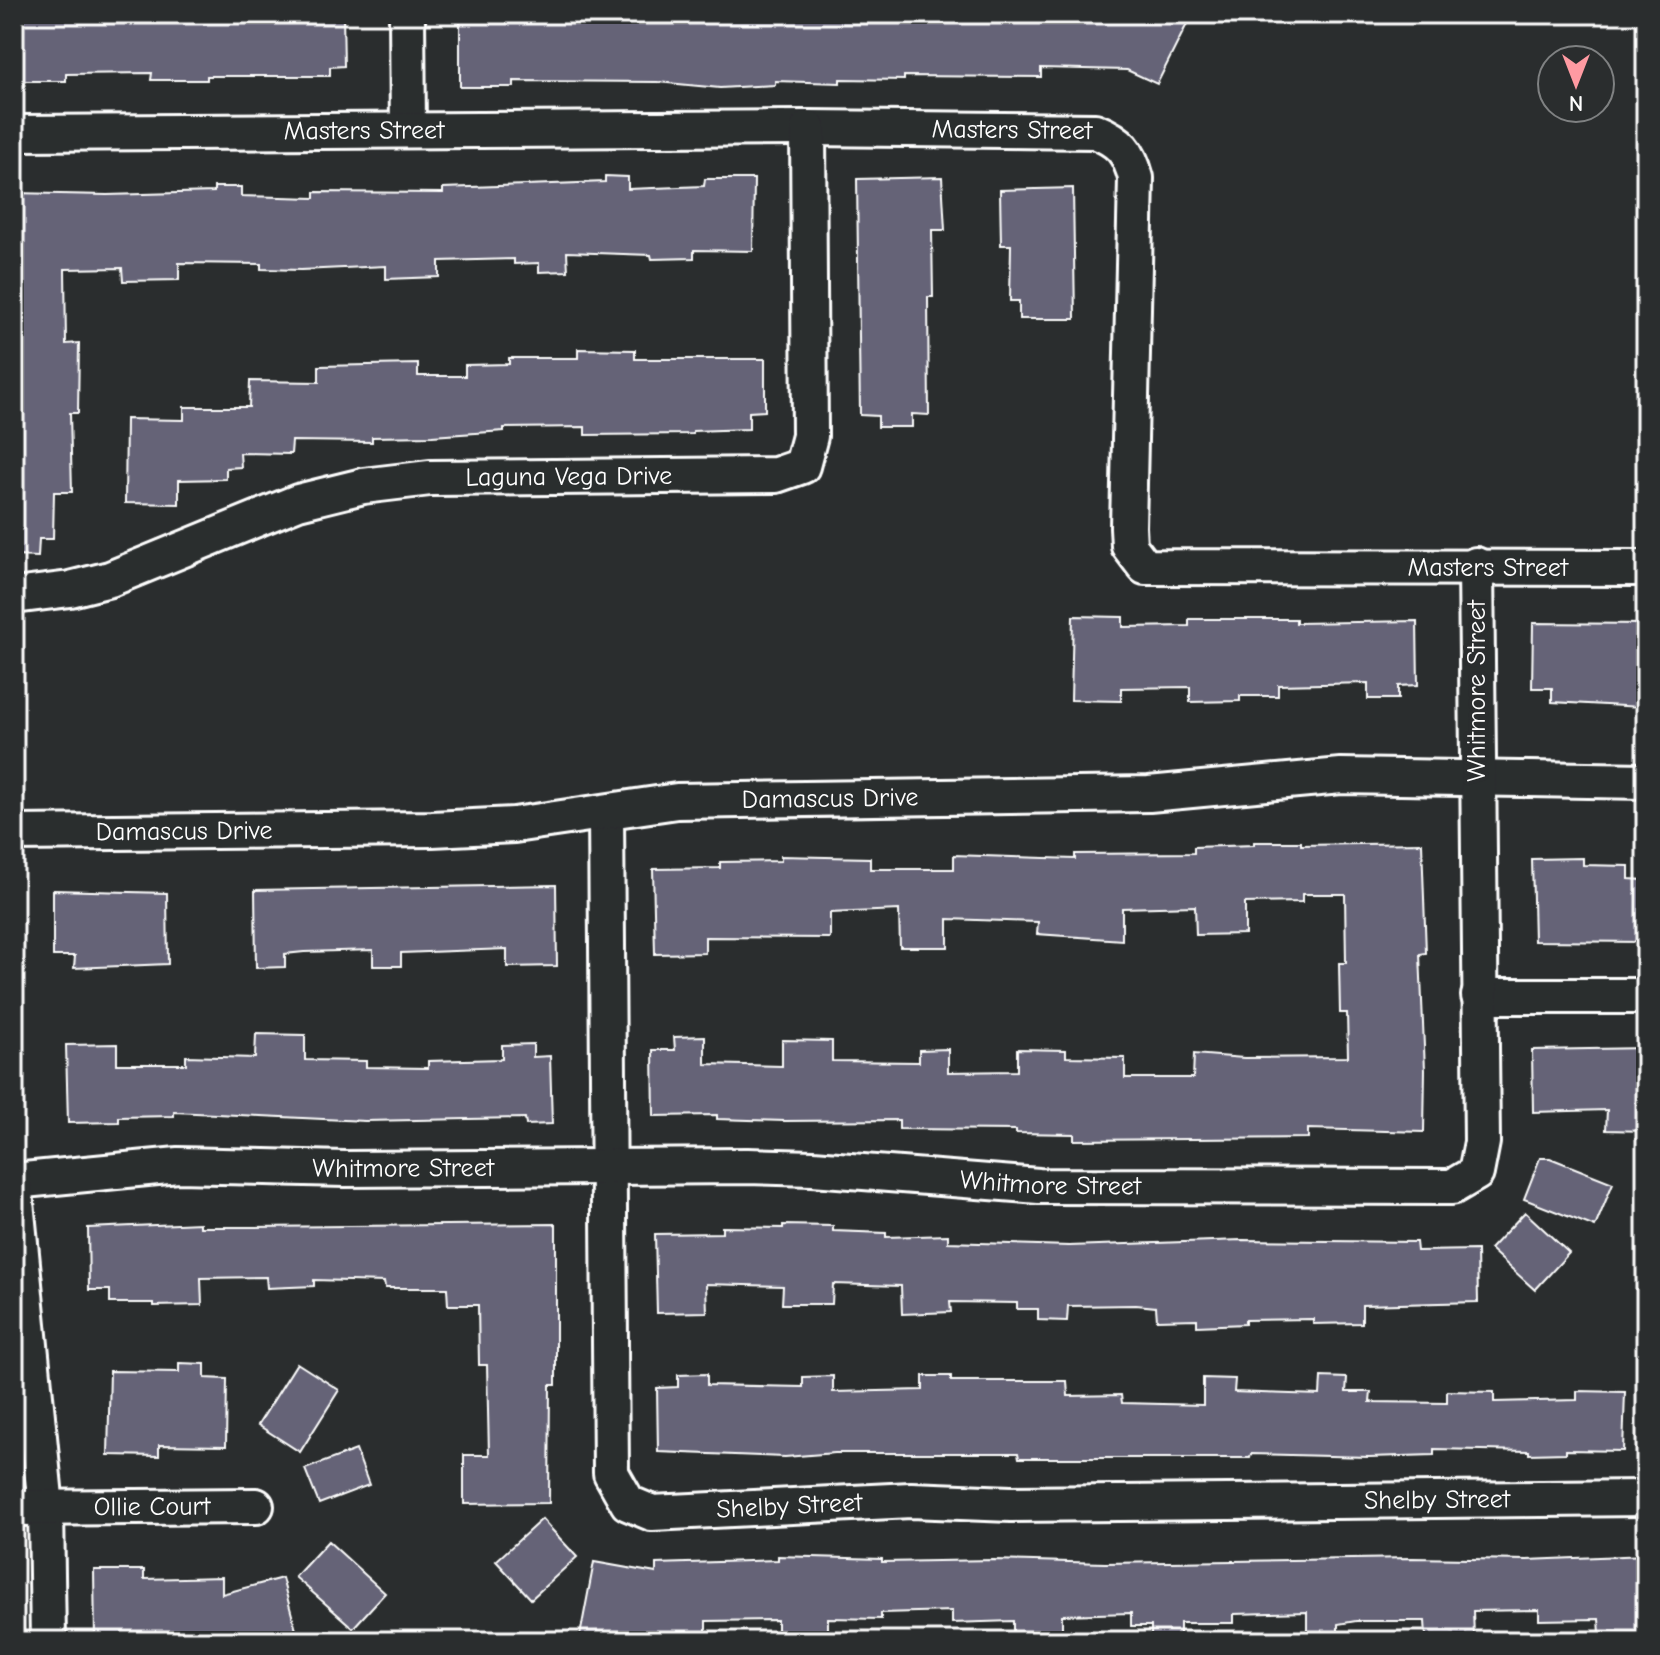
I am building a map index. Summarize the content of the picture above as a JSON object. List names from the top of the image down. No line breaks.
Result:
{"streets":{"street":["Masters Street","Laguna Vega Drive","Whitmore Street","Damascus Drive","Shelby Street","Ollie Court"]},"crossings":[["Masters Street","Laguna Vega Drive"],["Masters Street","Whitmore Street"],["Whitmore Street","Damascus Drive"],["Whitmore Street","Shelby Street"],["Damascus Drive","Shelby Street"]],"north":"bottom"}
